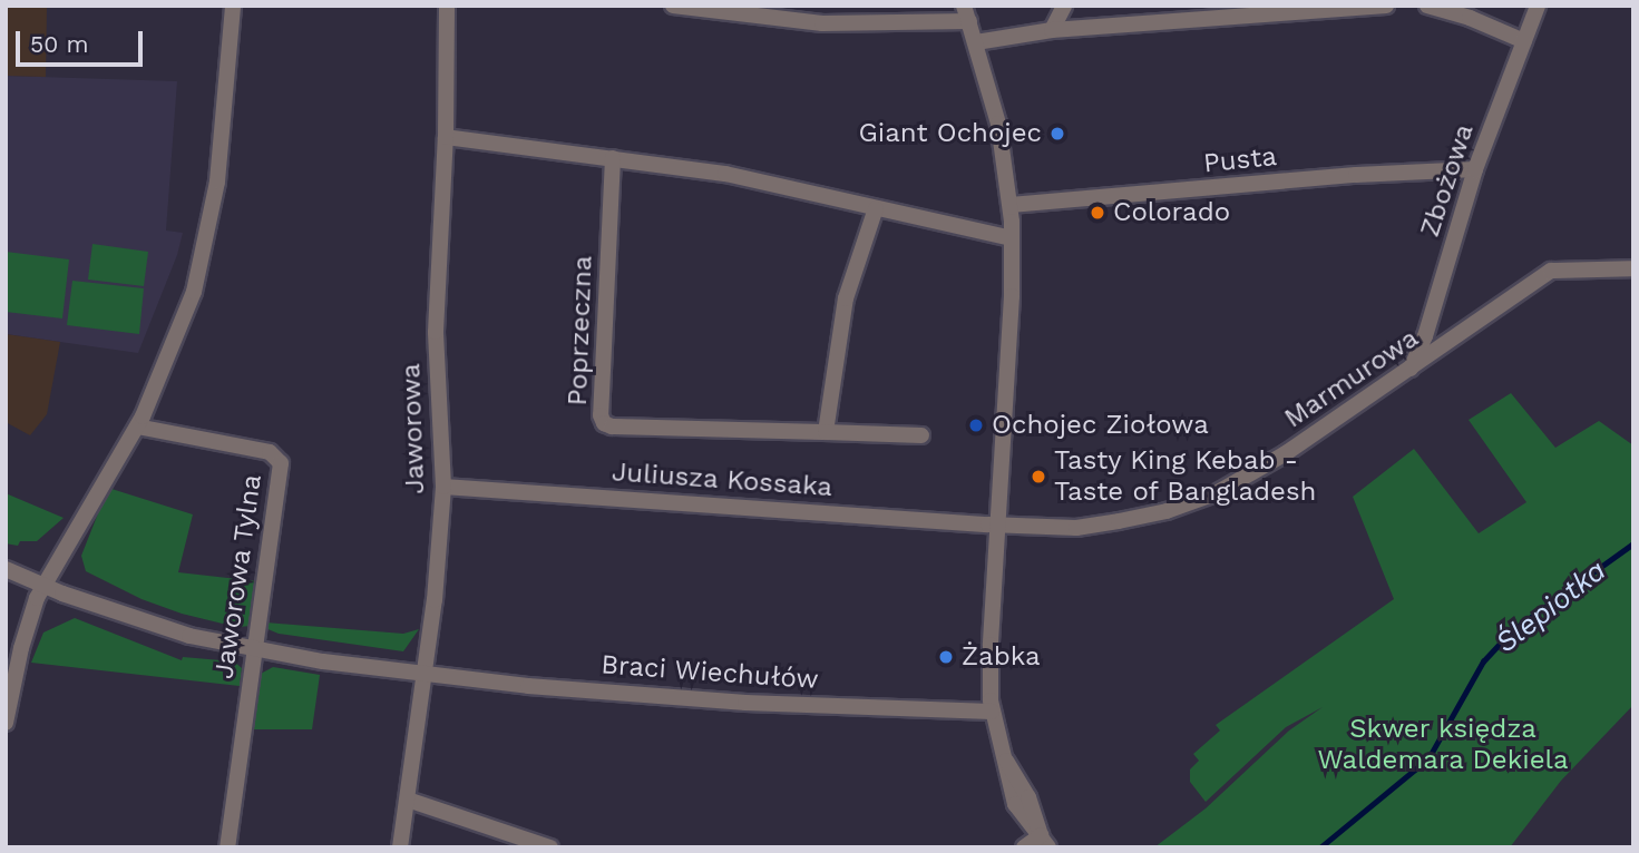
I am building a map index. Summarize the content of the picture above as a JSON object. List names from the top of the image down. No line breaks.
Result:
{"streets":{"street":["Pusta","Zbożowa","Poprzeczna","Marmurowa","Jaworowa","Juliusza Kossaka","Jaworowa Tylna","Braci Wiechułów"]},"crossings":[["Pusta","Zbożowa"],["Zbożowa","Marmurowa"],["Marmurowa","Juliusza Kossaka"],["Jaworowa","Juliusza Kossaka"],["Jaworowa","Braci Wiechułów"],["Jaworowa Tylna","Braci Wiechułów"]],"water":["Ślepiotka"],"parks":["Skwer księdza Waldemara Dekiela"],"places":["Giant Ochojec","Colorado","Ochojec Ziołowa","Tasty King Kebab - Taste of Bangladesh","Żabka"],"scale_bar":"50 m"}
